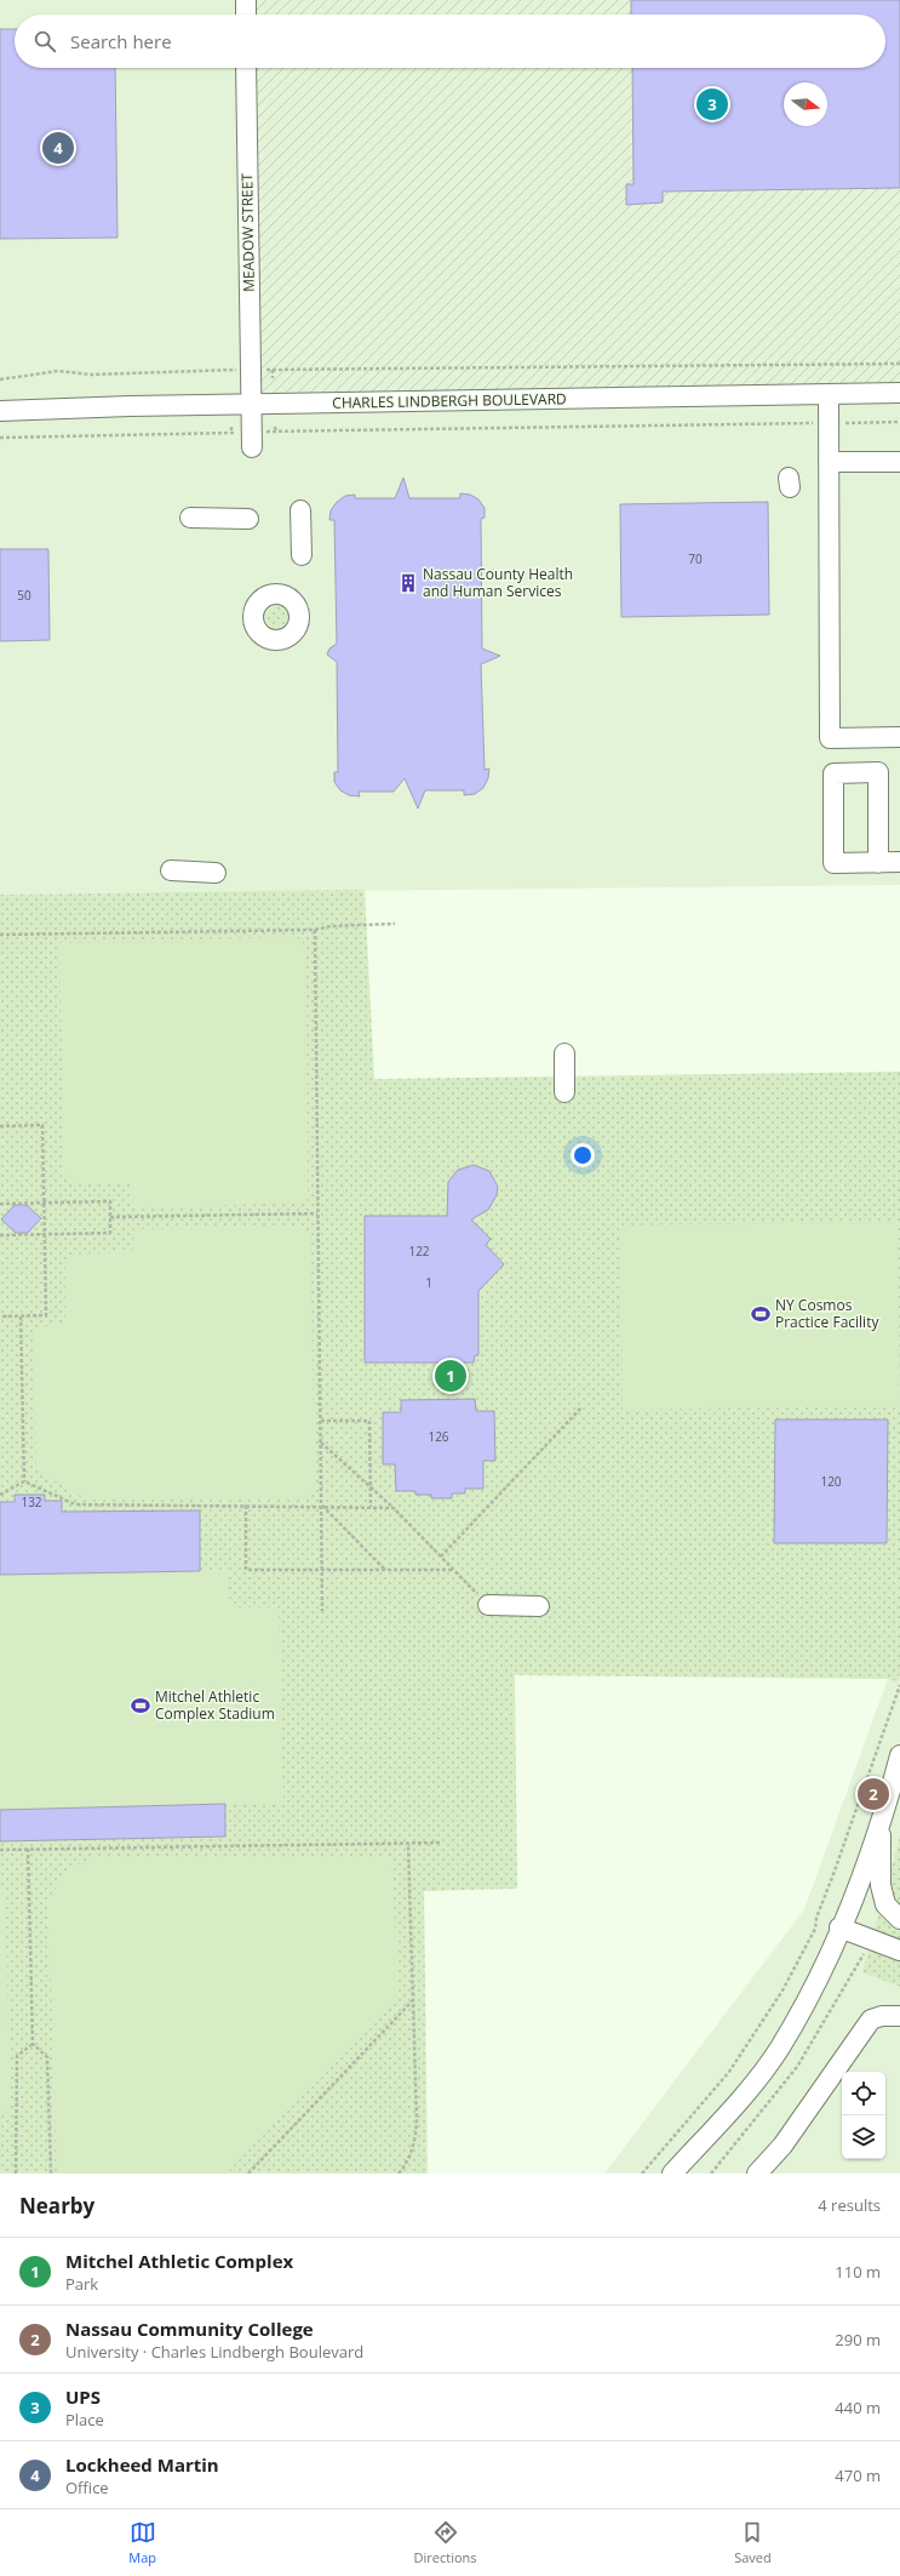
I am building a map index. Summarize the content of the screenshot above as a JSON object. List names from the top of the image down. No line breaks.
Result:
{"streets":{"street":["MEADOW STREET","CHARLES LINDBERGH BOULEVARD"]},"crossings":[["MEADOW STREET","CHARLES LINDBERGH BOULEVARD"]],"places":{"building":["Nassau County Health and Human Services"],"sports":["NY Cosmos Practice Facility","Mitchel Athletic Complex Stadium"]},"house_numbers":["70","50","122","1","126","120","132"],"north":"right","page":{"search":"Search here","pins":["3","4","1","2"],"heading":["Nearby","4 results"],"list":[{"mark":"1","name":"Mitchel Athletic Complex","note":"Park","value":"110 m"},{"mark":"2","name":"Nassau Community College","note":"University · Charles Lindbergh Boulevard","value":"290 m"},{"mark":"3","name":"UPS","note":"Place","value":"440 m"},{"mark":"4","name":"Lockheed Martin","note":"Office","value":"470 m"}],"nav":["Map","Directions","Saved"]}}
